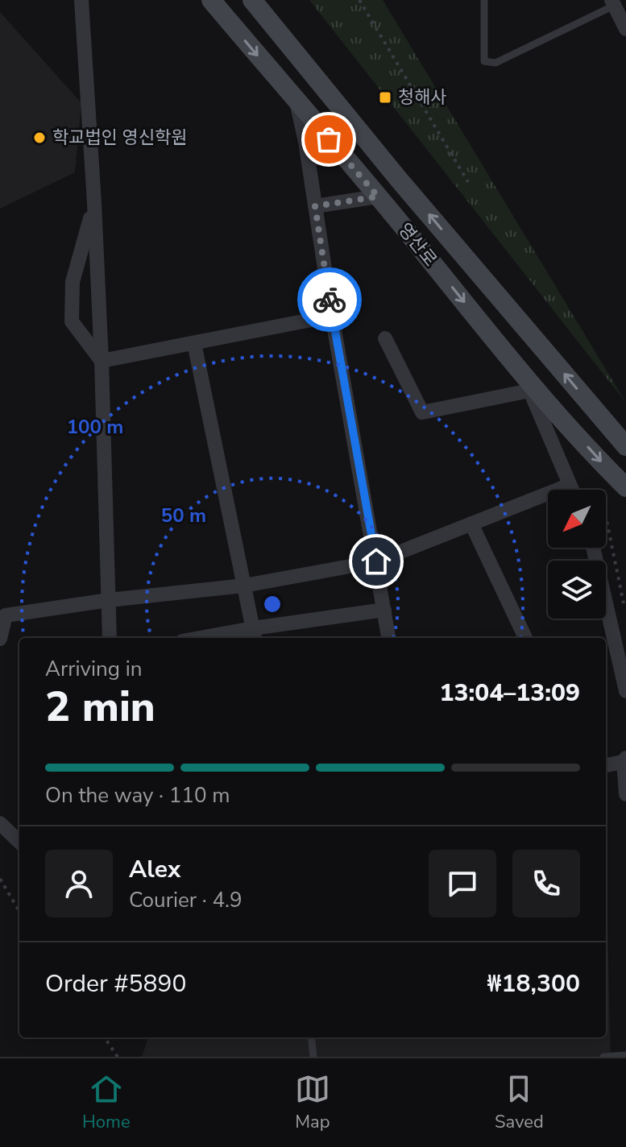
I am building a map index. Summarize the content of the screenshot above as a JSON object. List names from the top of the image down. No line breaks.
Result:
{"streets":{"street":["영산로"]},"places":{"transit":["청해사"],"other":["학교법인 영신학원"]},"north":"bottom left","page":{"heading":["2 min","Arriving in","13:04–13:09"],"panel":["Alex","Courier · 4.9","Order #5890","₩18,300"],"bar":"On the way · 110 m","tabs":["Home","Map","Saved"]},"rings":["100 m","50 m"]}
